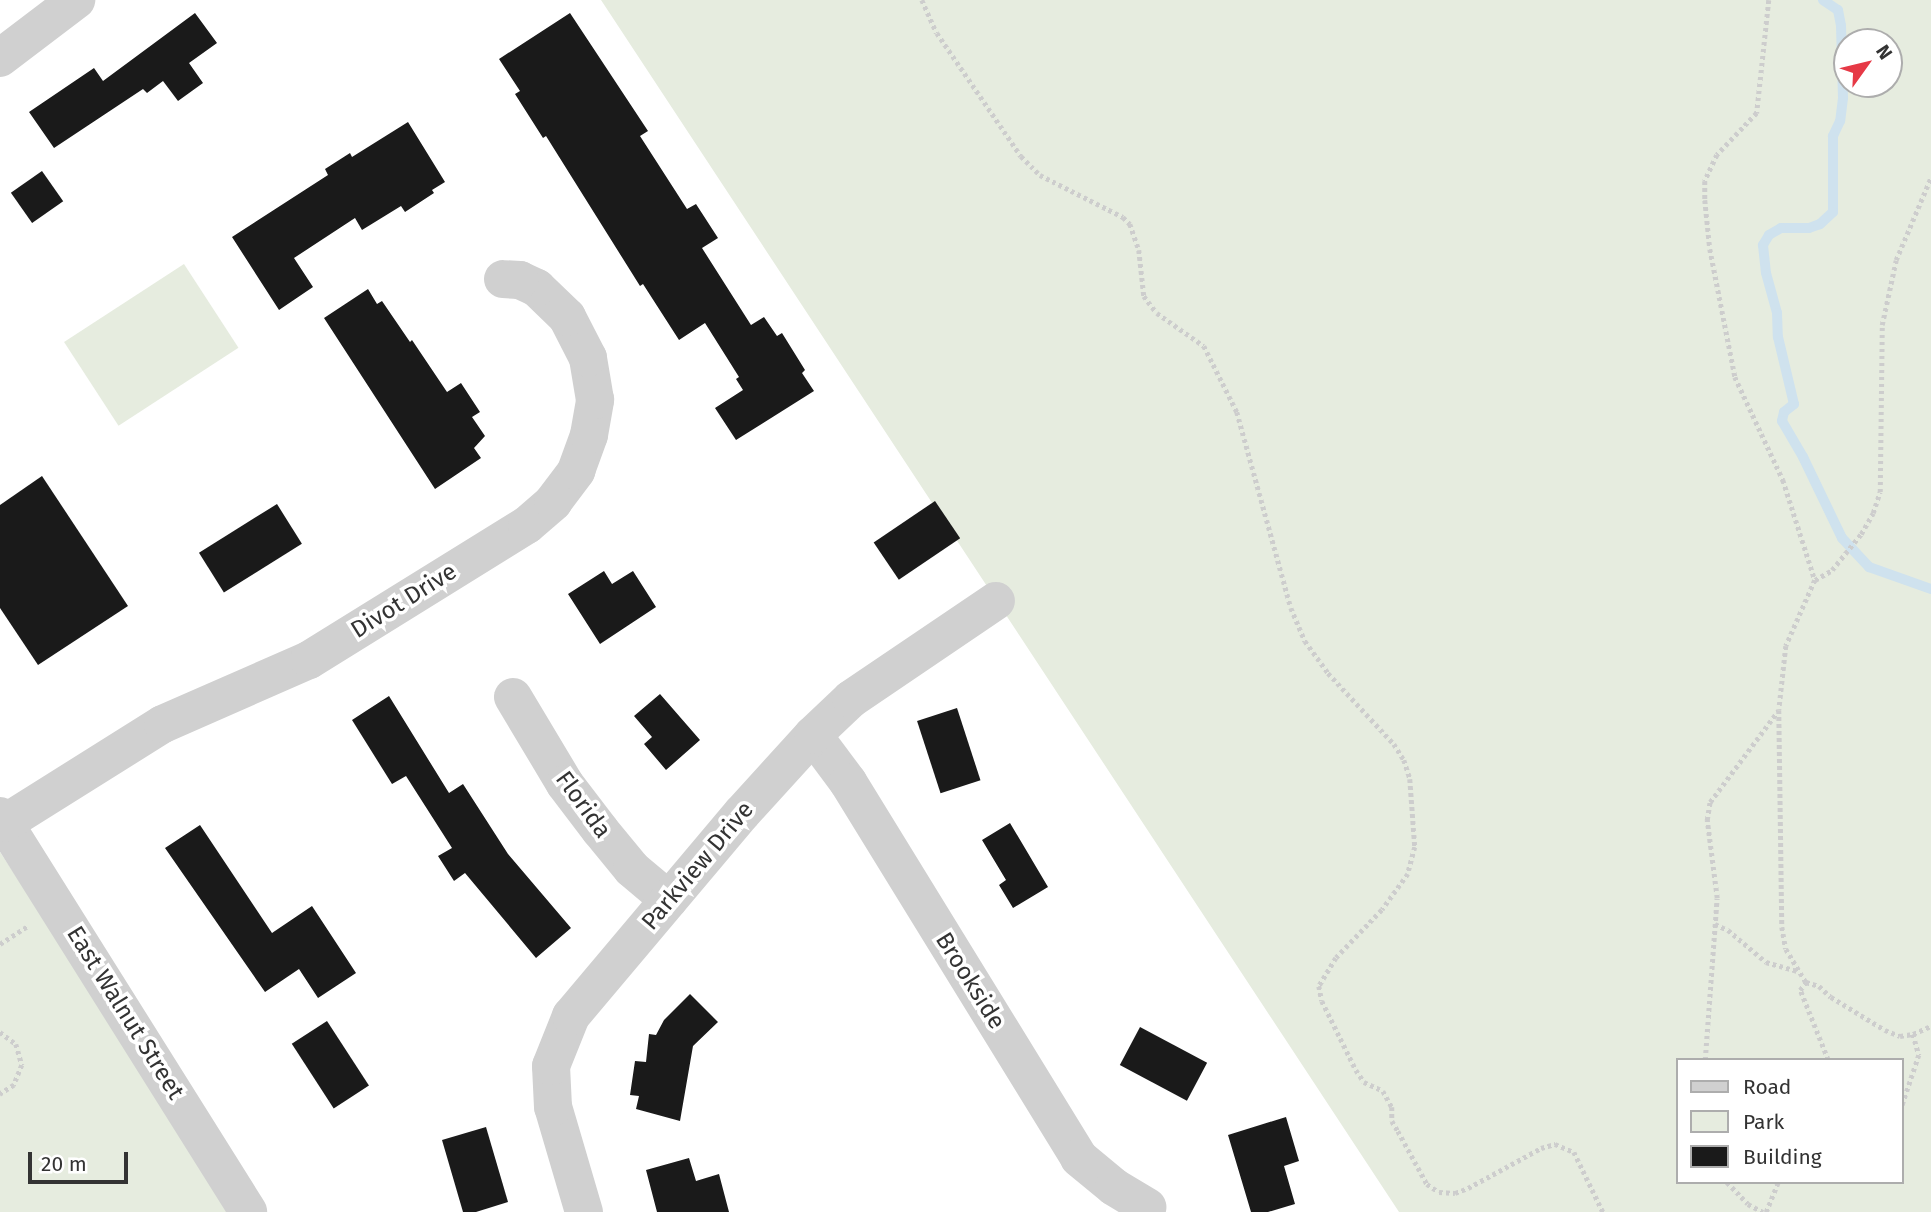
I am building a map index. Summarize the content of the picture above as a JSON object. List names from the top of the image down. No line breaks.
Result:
{"streets":{"street":["Divot Drive","Florida","Parkview Drive","Brookside","East Walnut Street"]},"crossings":[["Divot Drive","East Walnut Street"],["Florida","Parkview Drive"],["Parkview Drive","Brookside"]],"legend":["Road","Park","Building"],"scale_bar":"20 m","north":"top right"}
